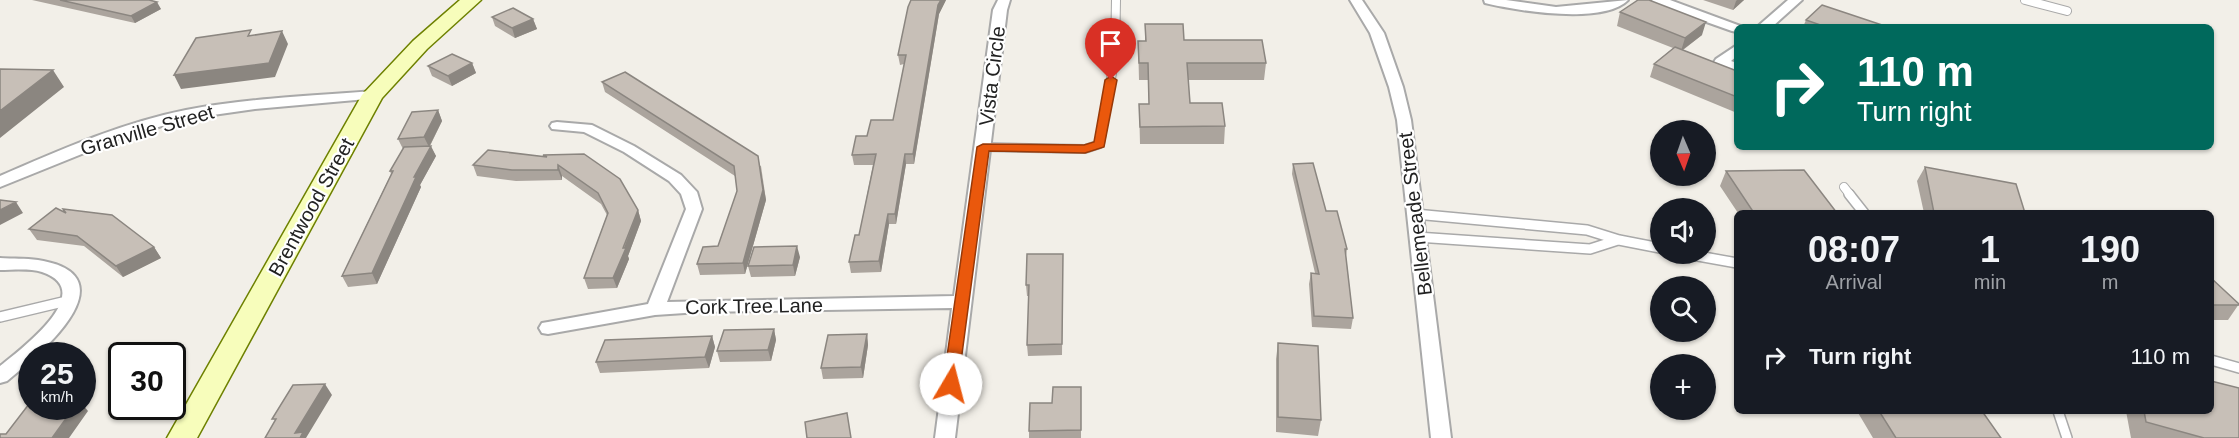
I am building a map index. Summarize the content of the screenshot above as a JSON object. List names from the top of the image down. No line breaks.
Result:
{"streets":{"main road":["Brentwood Street"],"street":["Vista Circle","Granville Street","Bellemeade Street","Cork Tree Lane"]},"crossings":[["Vista Circle","Cork Tree Lane"],["Granville Street","Brentwood Street"]],"north":"bottom","page":{"turn":["110 m","Turn right"],"map_buttons":"+","eta":["08:07","Arrival","1","min","190","m"],"list":[{"name":"Turn right","value":"110 m"}],"speed":"25 km/h","limit":"30"}}
